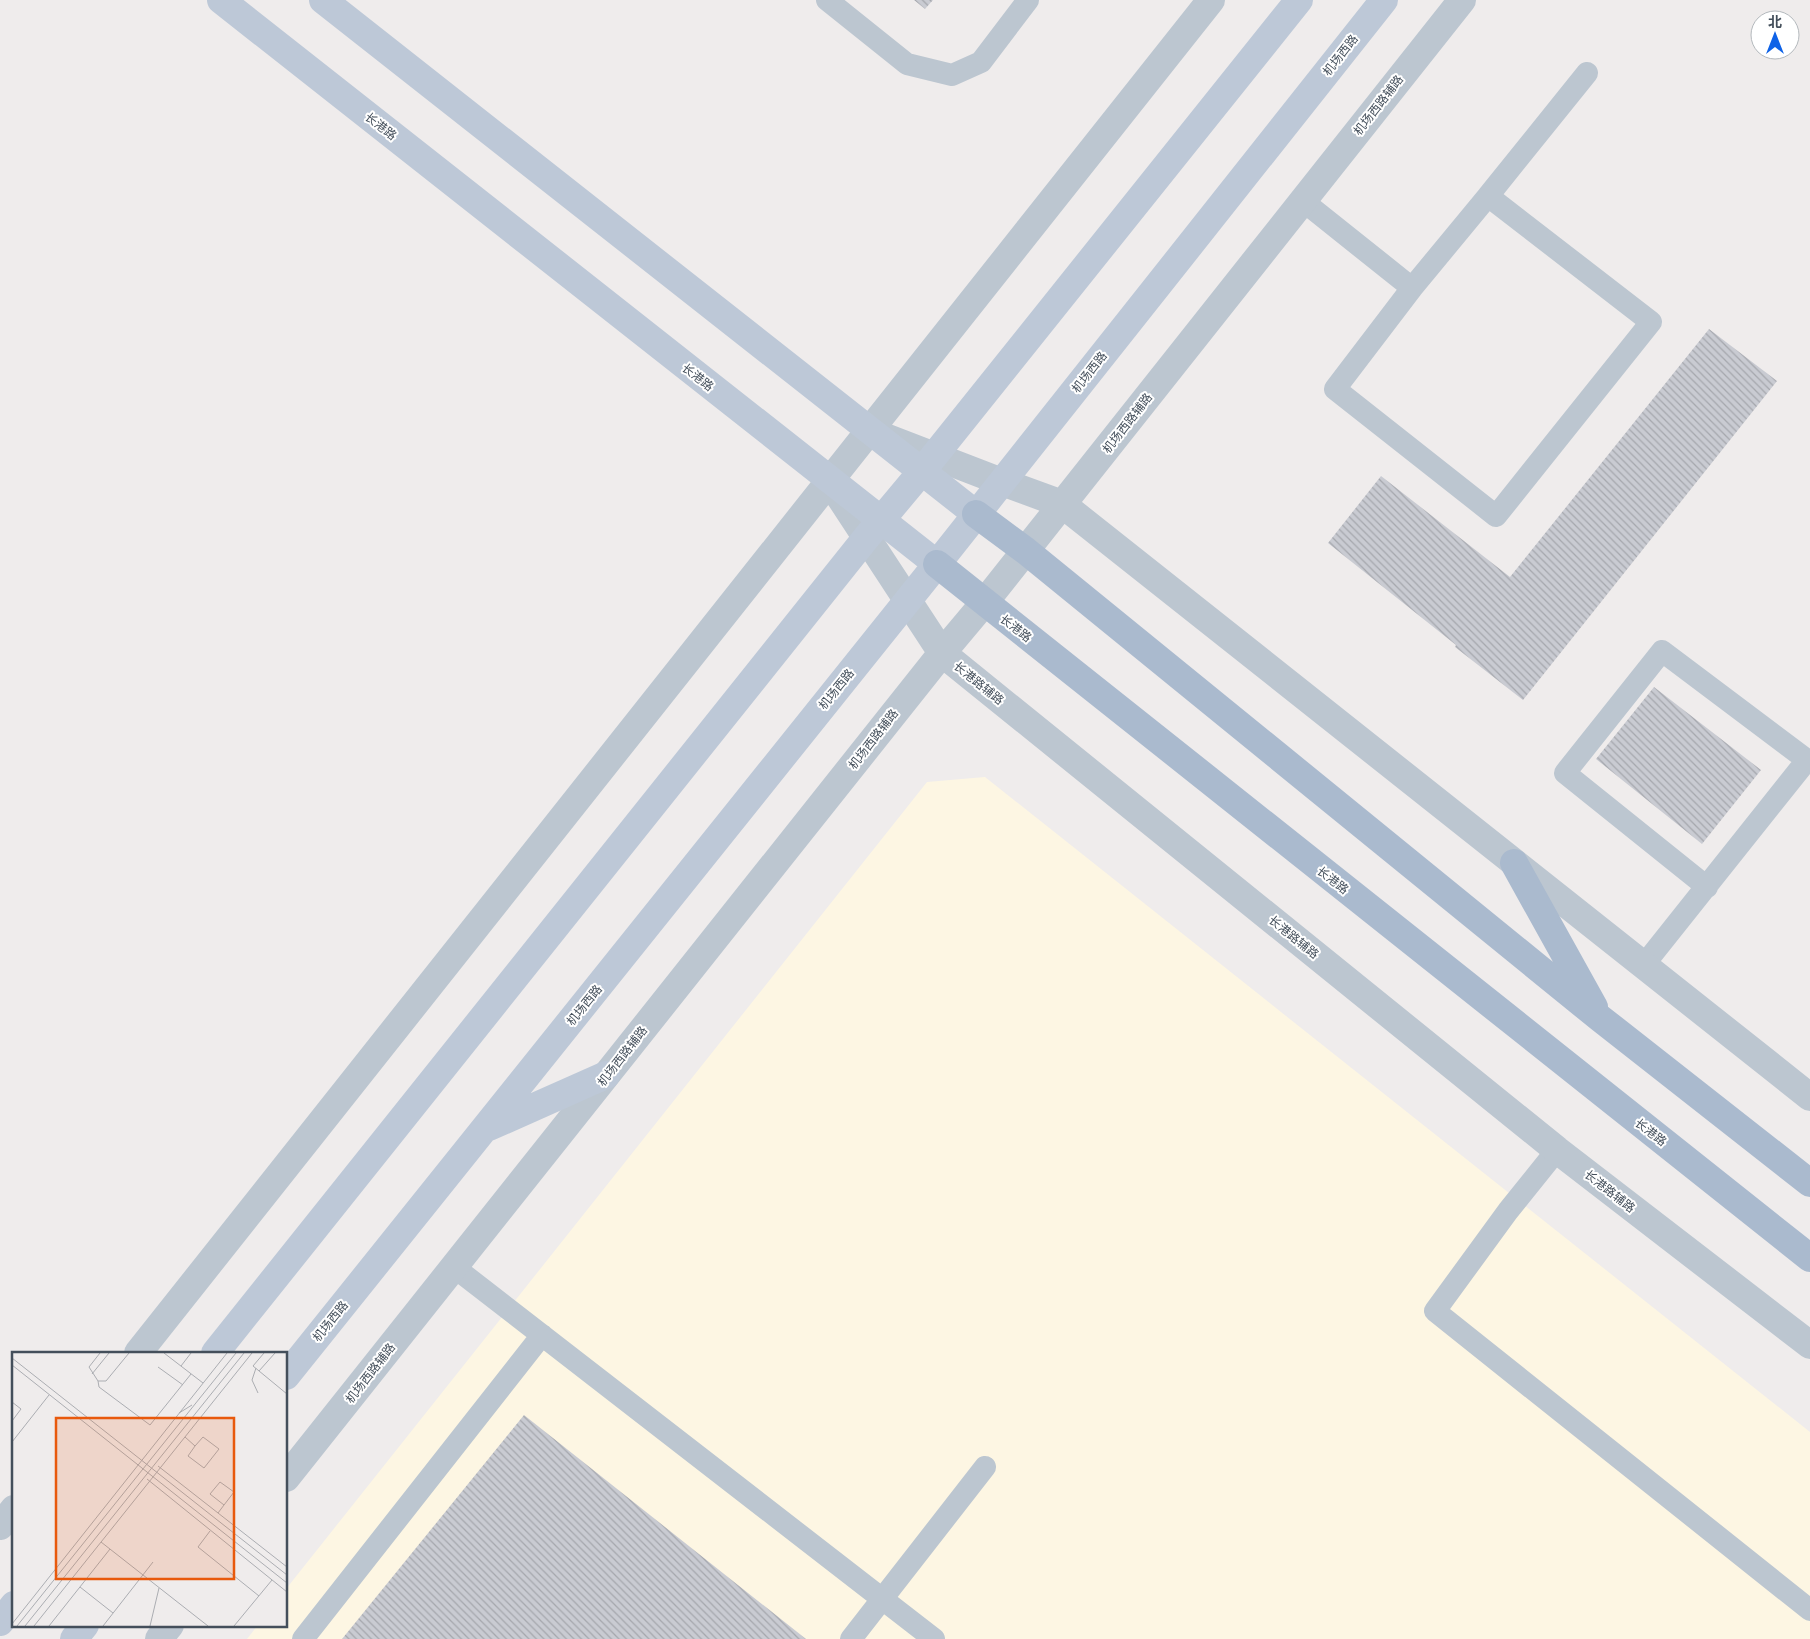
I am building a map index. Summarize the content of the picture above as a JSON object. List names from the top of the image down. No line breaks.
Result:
{"streets":{"main road":["机场西路","长港路"],"street":["机场西路辅路","长港路辅路"]},"crossings":[["机场西路","长港路"],["机场西路","长港路辅路"],["机场西路辅路","长港路"],["机场西路辅路","长港路辅路"],["长港路","长港路辅路"]],"north":"top"}
